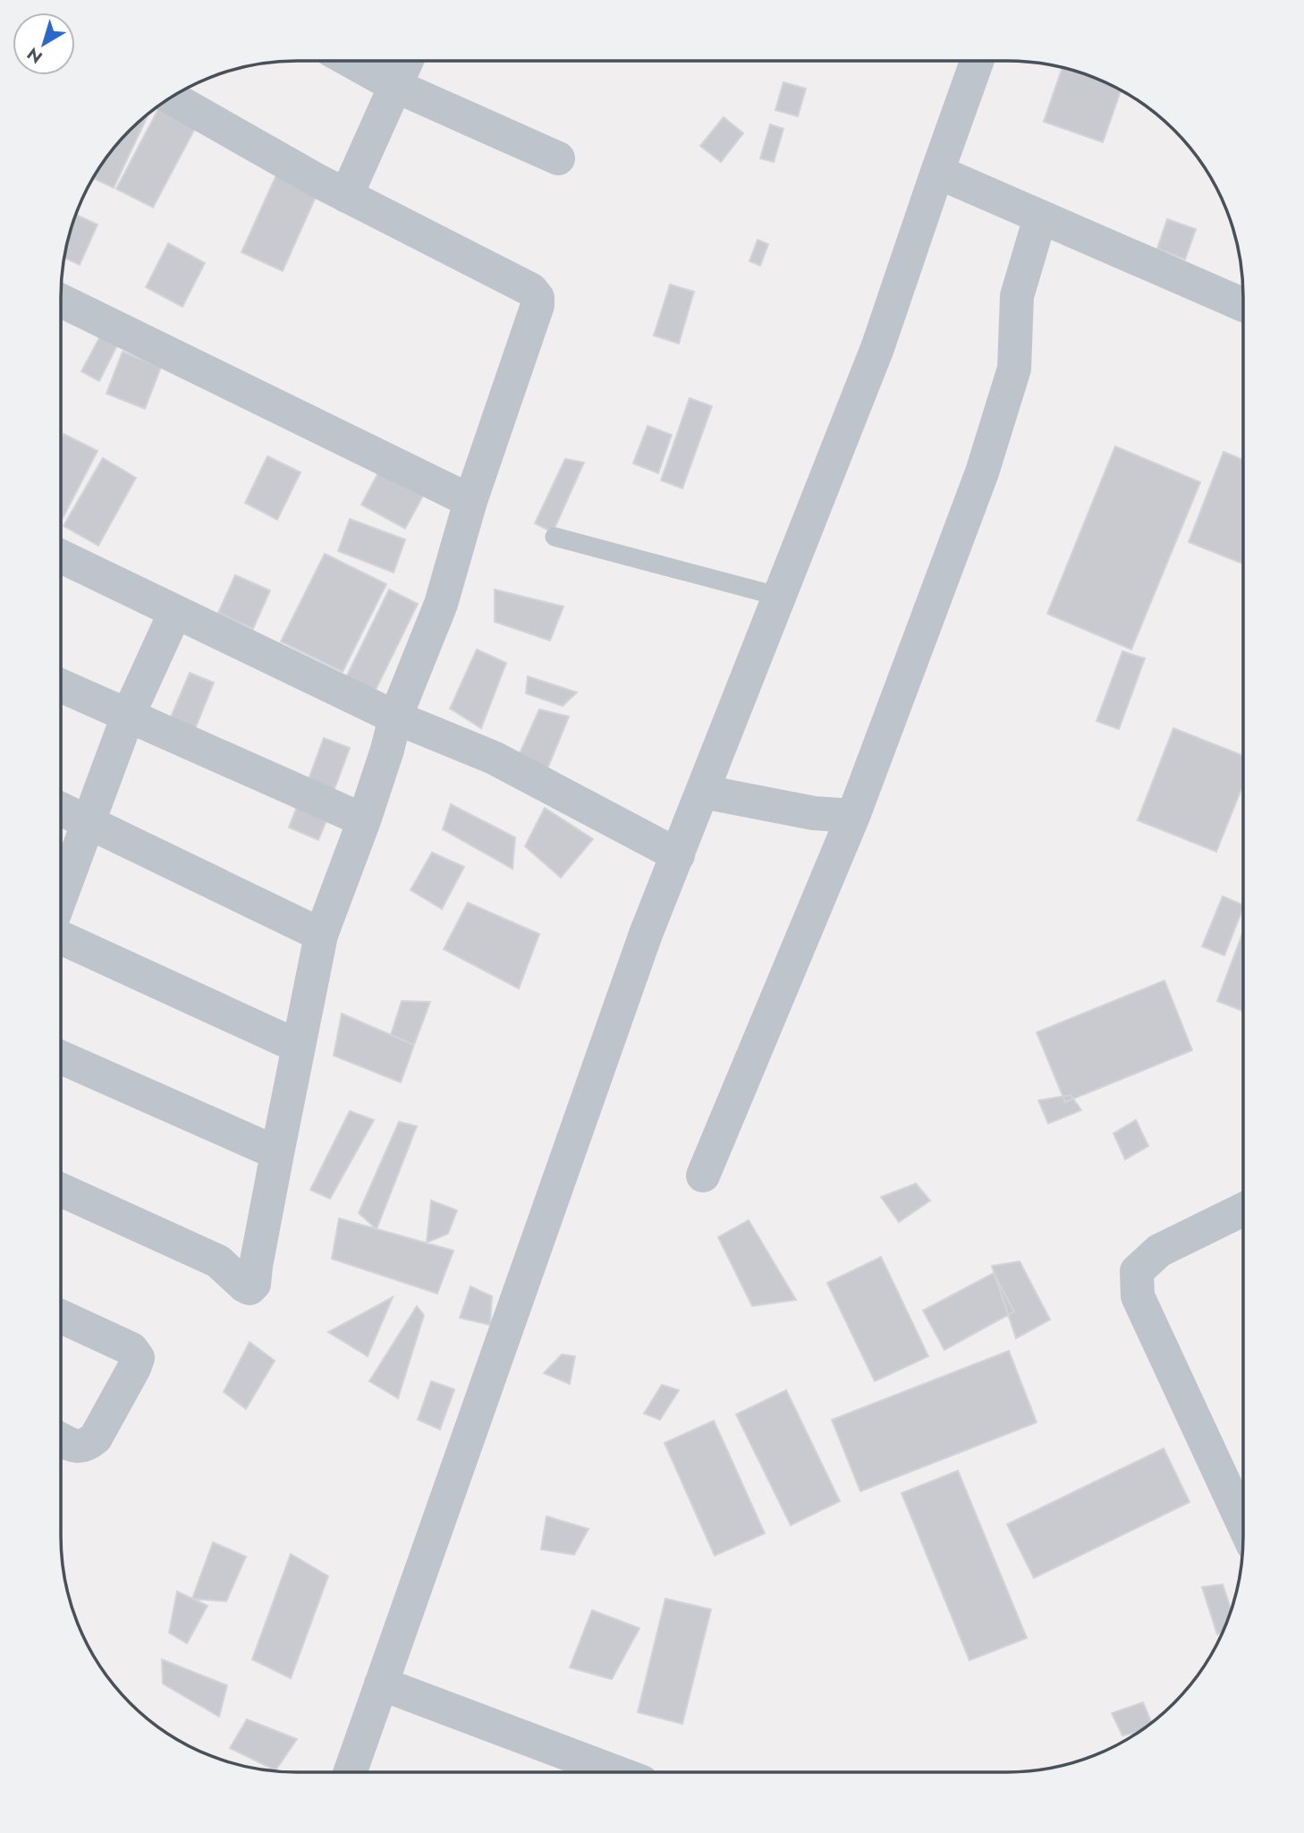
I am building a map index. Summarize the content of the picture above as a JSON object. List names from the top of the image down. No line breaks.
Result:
{"north":"bottom left"}
